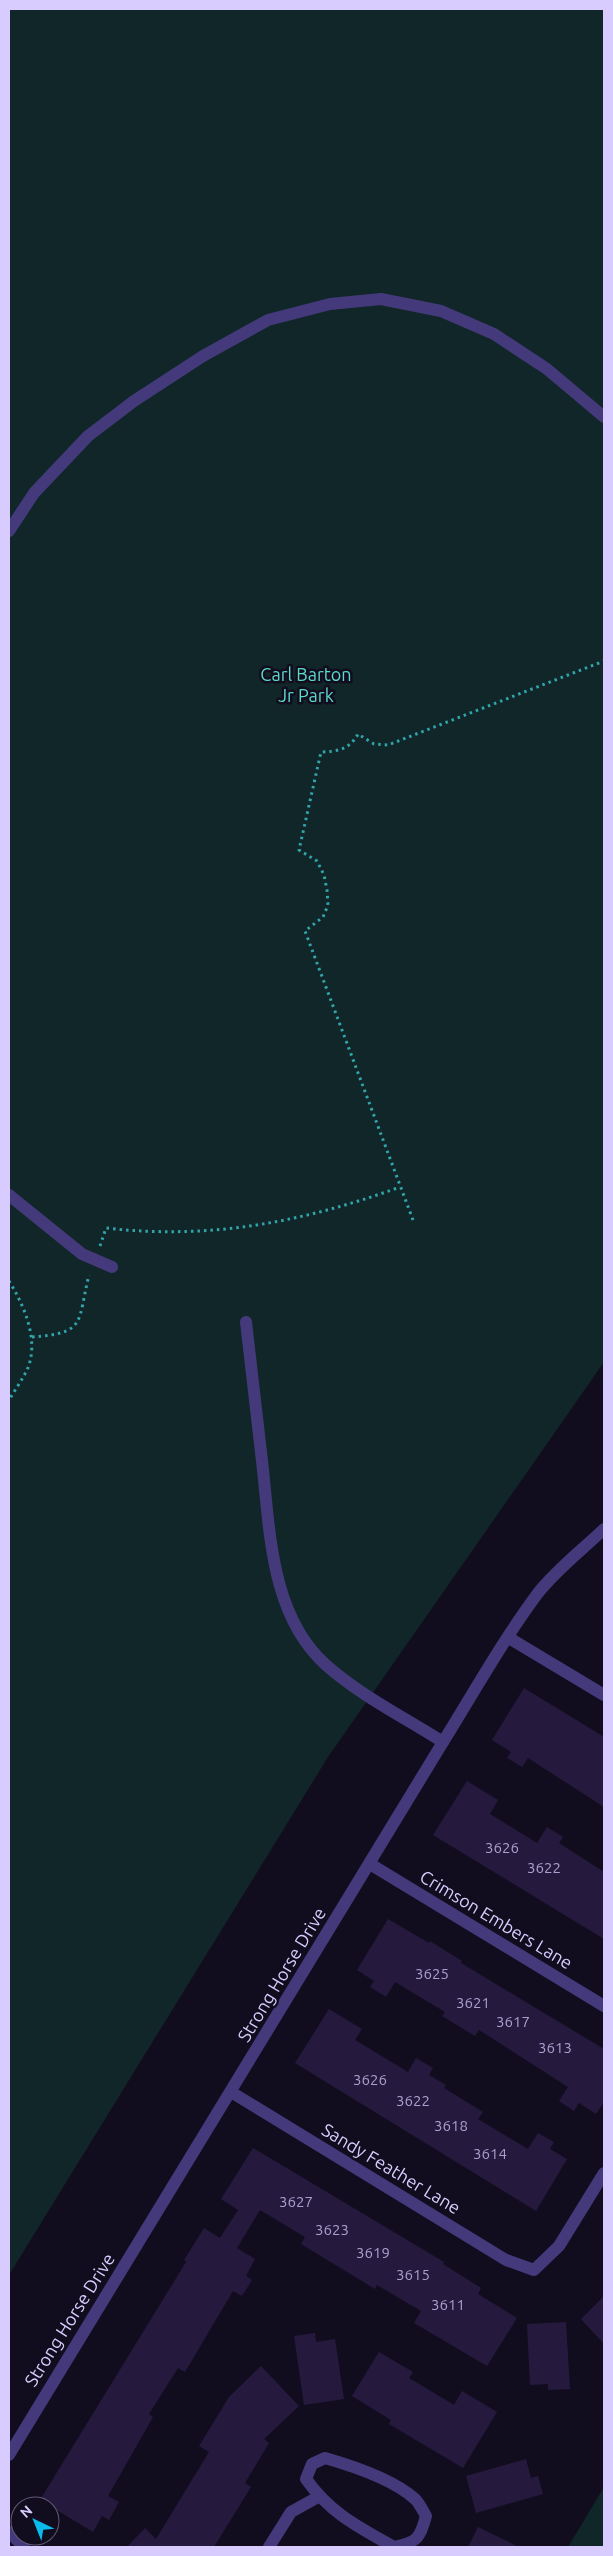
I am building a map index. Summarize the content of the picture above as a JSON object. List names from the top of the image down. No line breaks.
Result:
{"streets":{"street":["Crimson Embers Lane","Strong Horse Drive","Sandy Feather Lane"]},"crossings":[["Crimson Embers Lane","Strong Horse Drive"],["Strong Horse Drive","Sandy Feather Lane"]],"parks":["Carl Barton Jr Park"],"house_numbers":["3626","3622","3625","3621","3617","3613","3626","3622","3618","3614","3627","3623","3619","3615","3611"],"north":"top left"}
